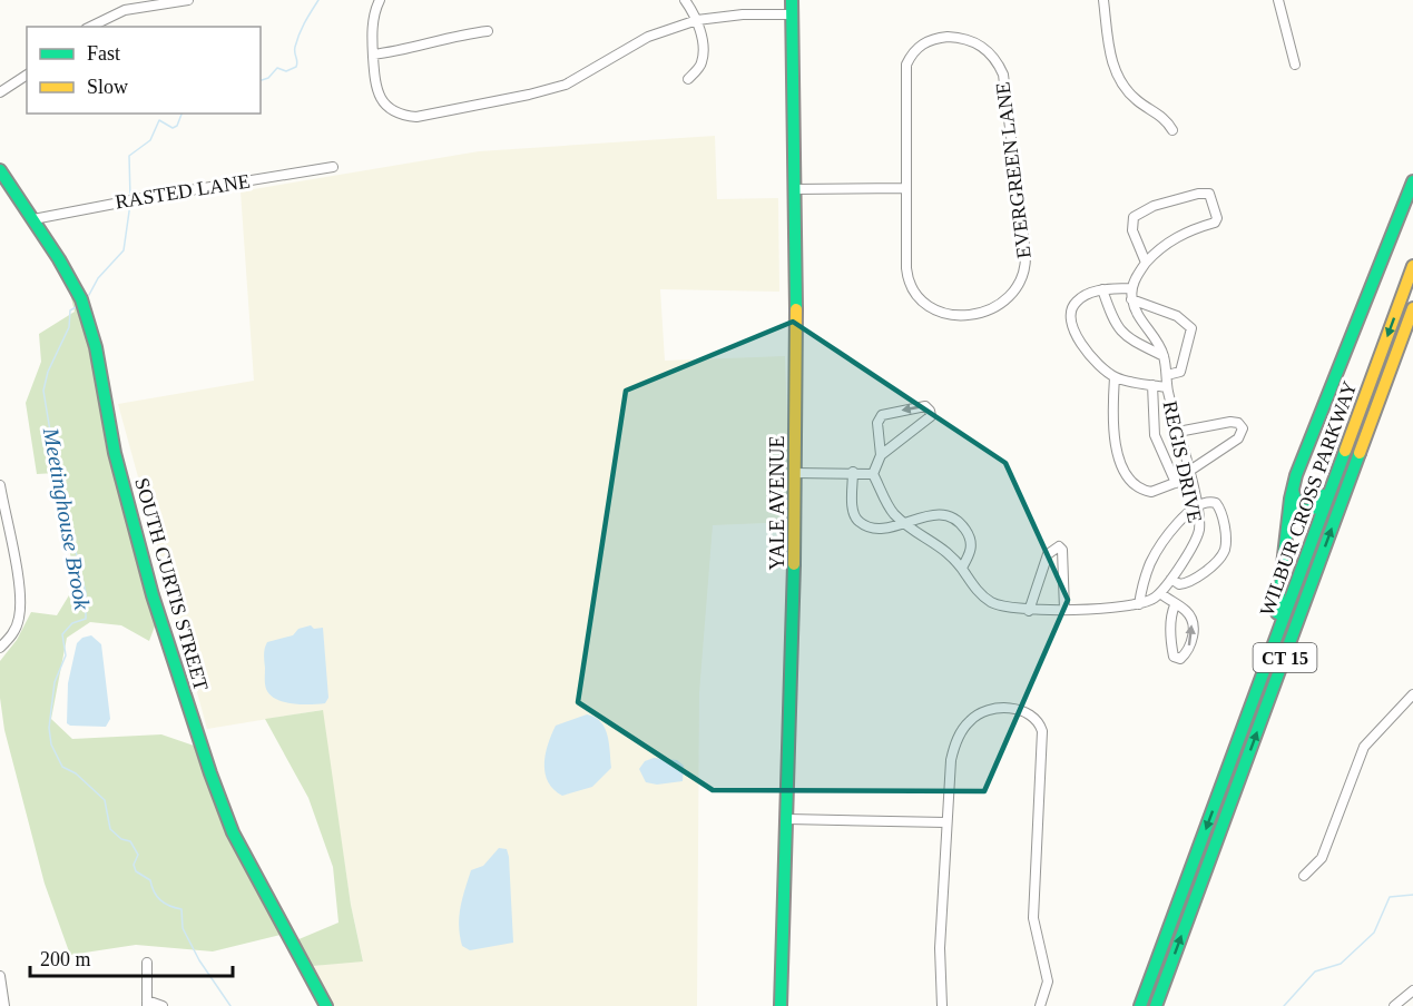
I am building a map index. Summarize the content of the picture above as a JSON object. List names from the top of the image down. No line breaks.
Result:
{"streets":{"main road":["WILBUR CROSS PARKWAY","YALE AVENUE","SOUTH CURTIS STREET","CT 15"],"street":["EVERGREEN LANE","RASTED LANE","REGIS DRIVE"]},"crossings":[["RASTED LANE","SOUTH CURTIS STREET"]],"water":["Meetinghouse Brook"],"legend":["Fast","Slow"],"scale_bar":"200 m"}
